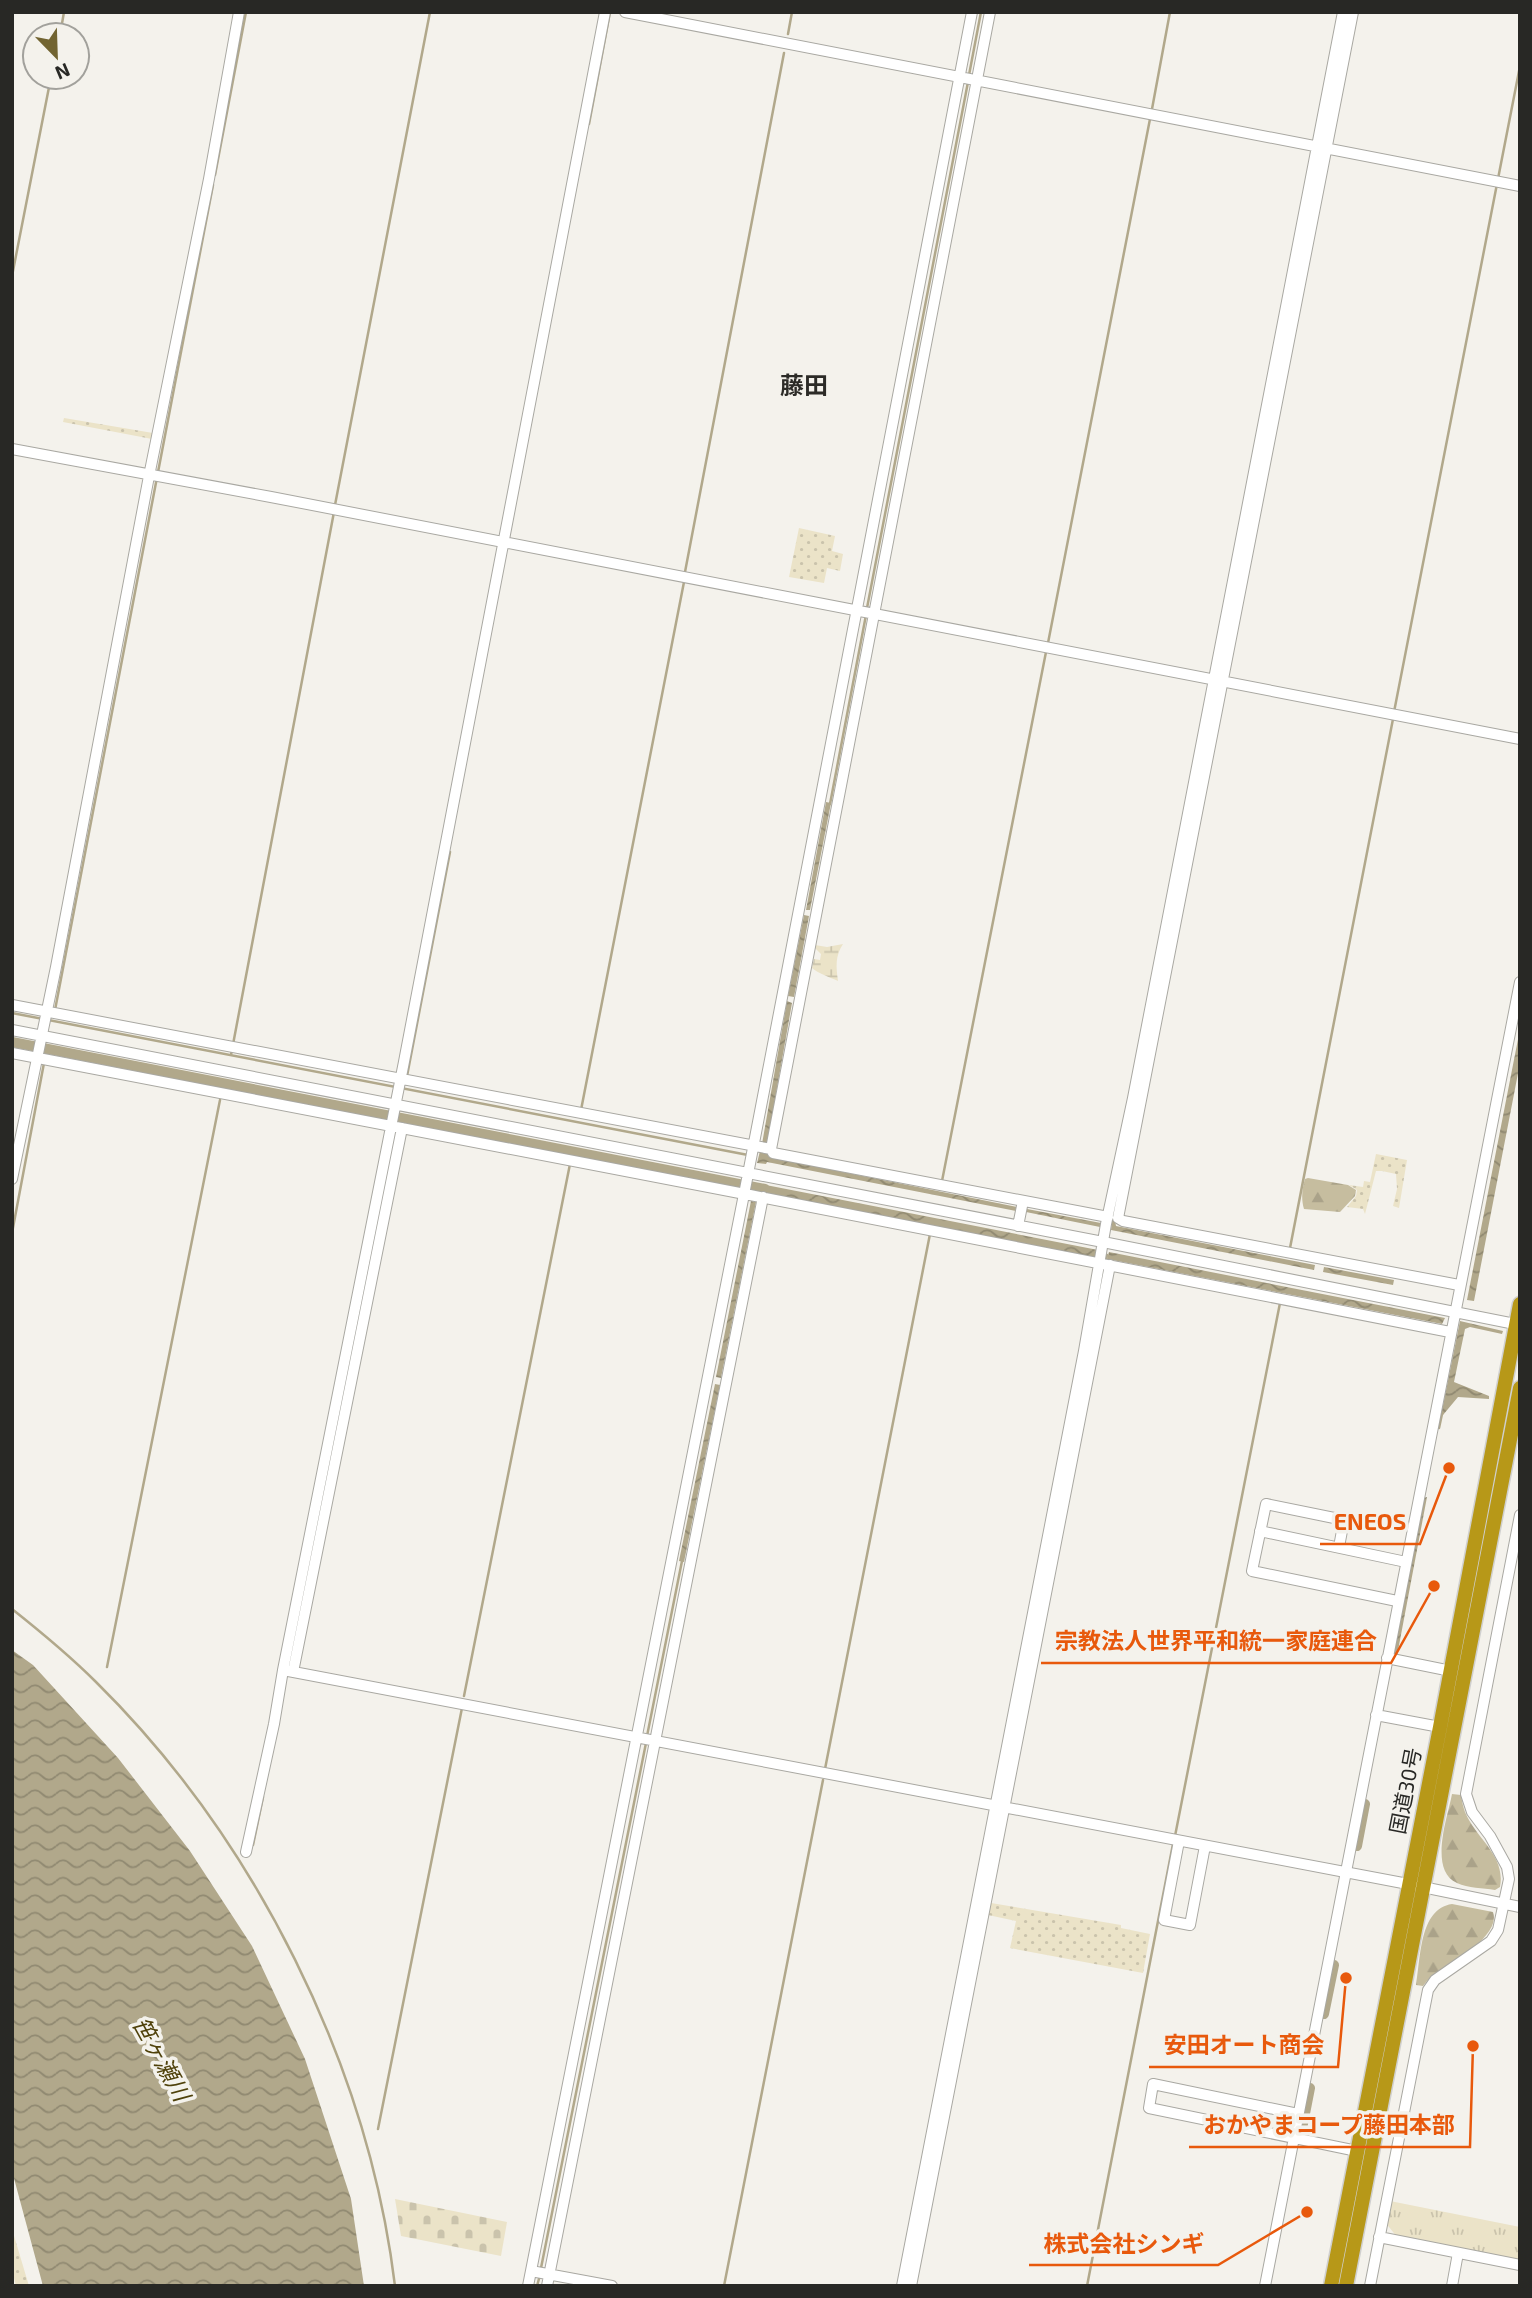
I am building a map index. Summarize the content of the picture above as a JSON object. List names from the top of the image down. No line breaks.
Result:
{"streets":{"highway":["国道30号"]},"districts":["藤田"],"water":["笹ヶ瀬川"],"places":["ENEOS","宗教法人世界平和統一家庭連合","安田オート商会","おかやまコープ藤田本部","株式会社シンギ"],"north":"bottom right"}
